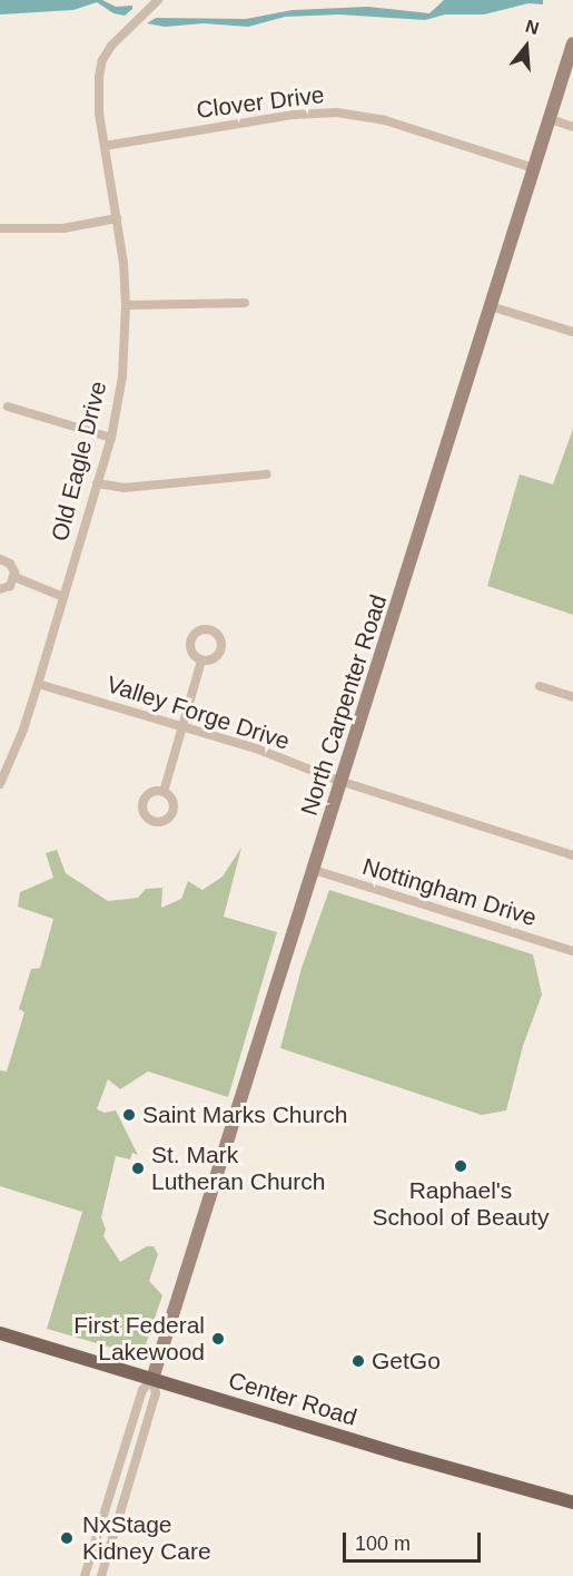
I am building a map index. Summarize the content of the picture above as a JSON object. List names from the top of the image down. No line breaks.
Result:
{"streets":{"main road":["Center Road"],"street":["Clover Drive","Old Eagle Drive","North Carpenter Road","Valley Forge Drive","Nottingham Drive"]},"crossings":[["Clover Drive","Old Eagle Drive"],["Clover Drive","North Carpenter Road"],["Old Eagle Drive","Valley Forge Drive"],["North Carpenter Road","Valley Forge Drive"],["North Carpenter Road","Nottingham Drive"],["North Carpenter Road","Center Road"]],"places":["Saint Marks Church","Raphael's School of Beauty","St. Mark Lutheran Church","First Federal Lakewood","GetGo","NxStage Kidney Care"],"scale_bar":"100 m","north":"top"}
